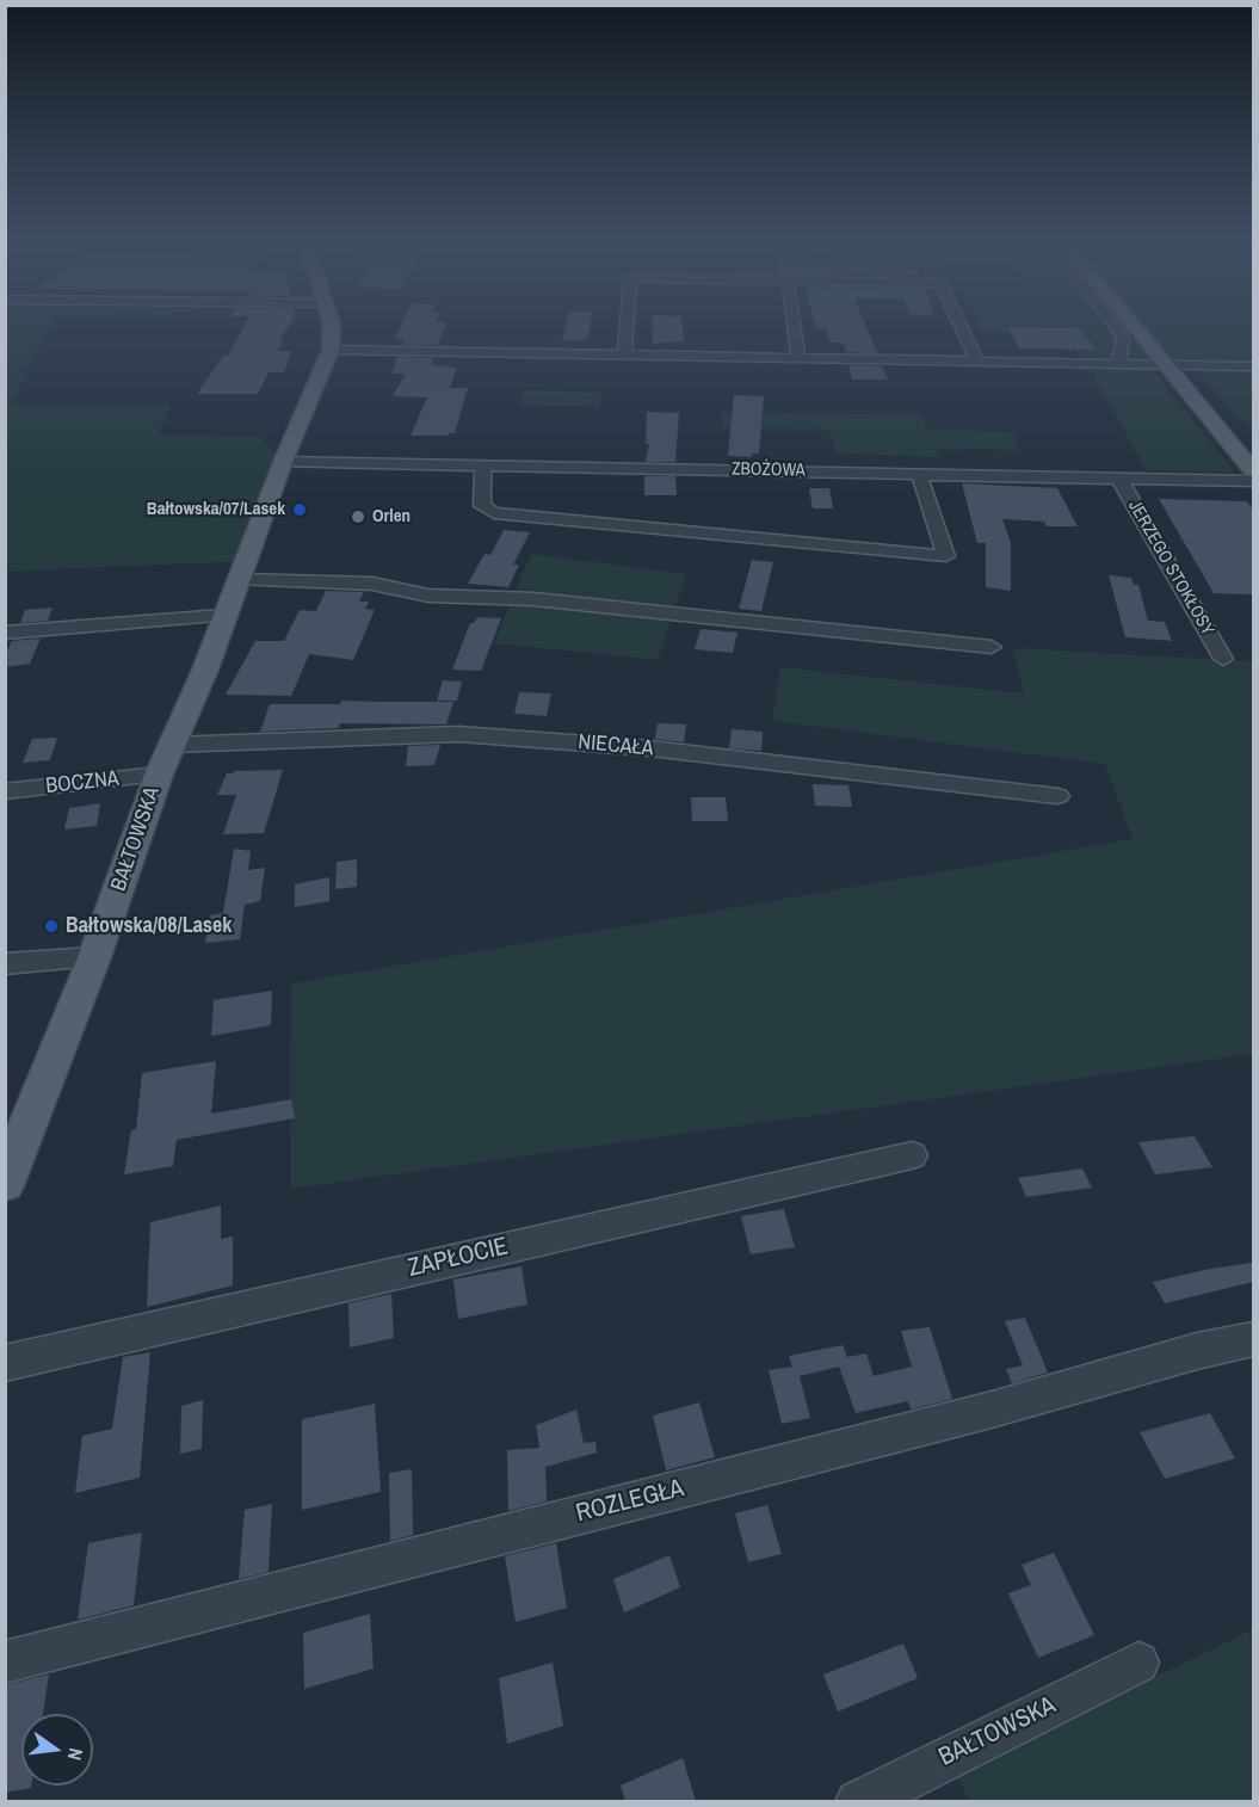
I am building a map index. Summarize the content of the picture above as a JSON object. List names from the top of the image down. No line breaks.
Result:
{"streets":{"main road":["BAŁTOWSKA"],"street":["ZBOŻOWA","JERZEGO STOKŁOSY","NIECAŁA","BOCZNA","ZAPŁOCIE","ROZLEGŁA"]},"crossings":[["ZBOŻOWA","JERZEGO STOKŁOSY"],["ZBOŻOWA","BAŁTOWSKA"],["NIECAŁA","BOCZNA"],["NIECAŁA","BAŁTOWSKA"],["BOCZNA","BAŁTOWSKA"]],"places":["Bałtowska/07/Lasek","Orlen","Bałtowska/08/Lasek"],"north":"right"}
